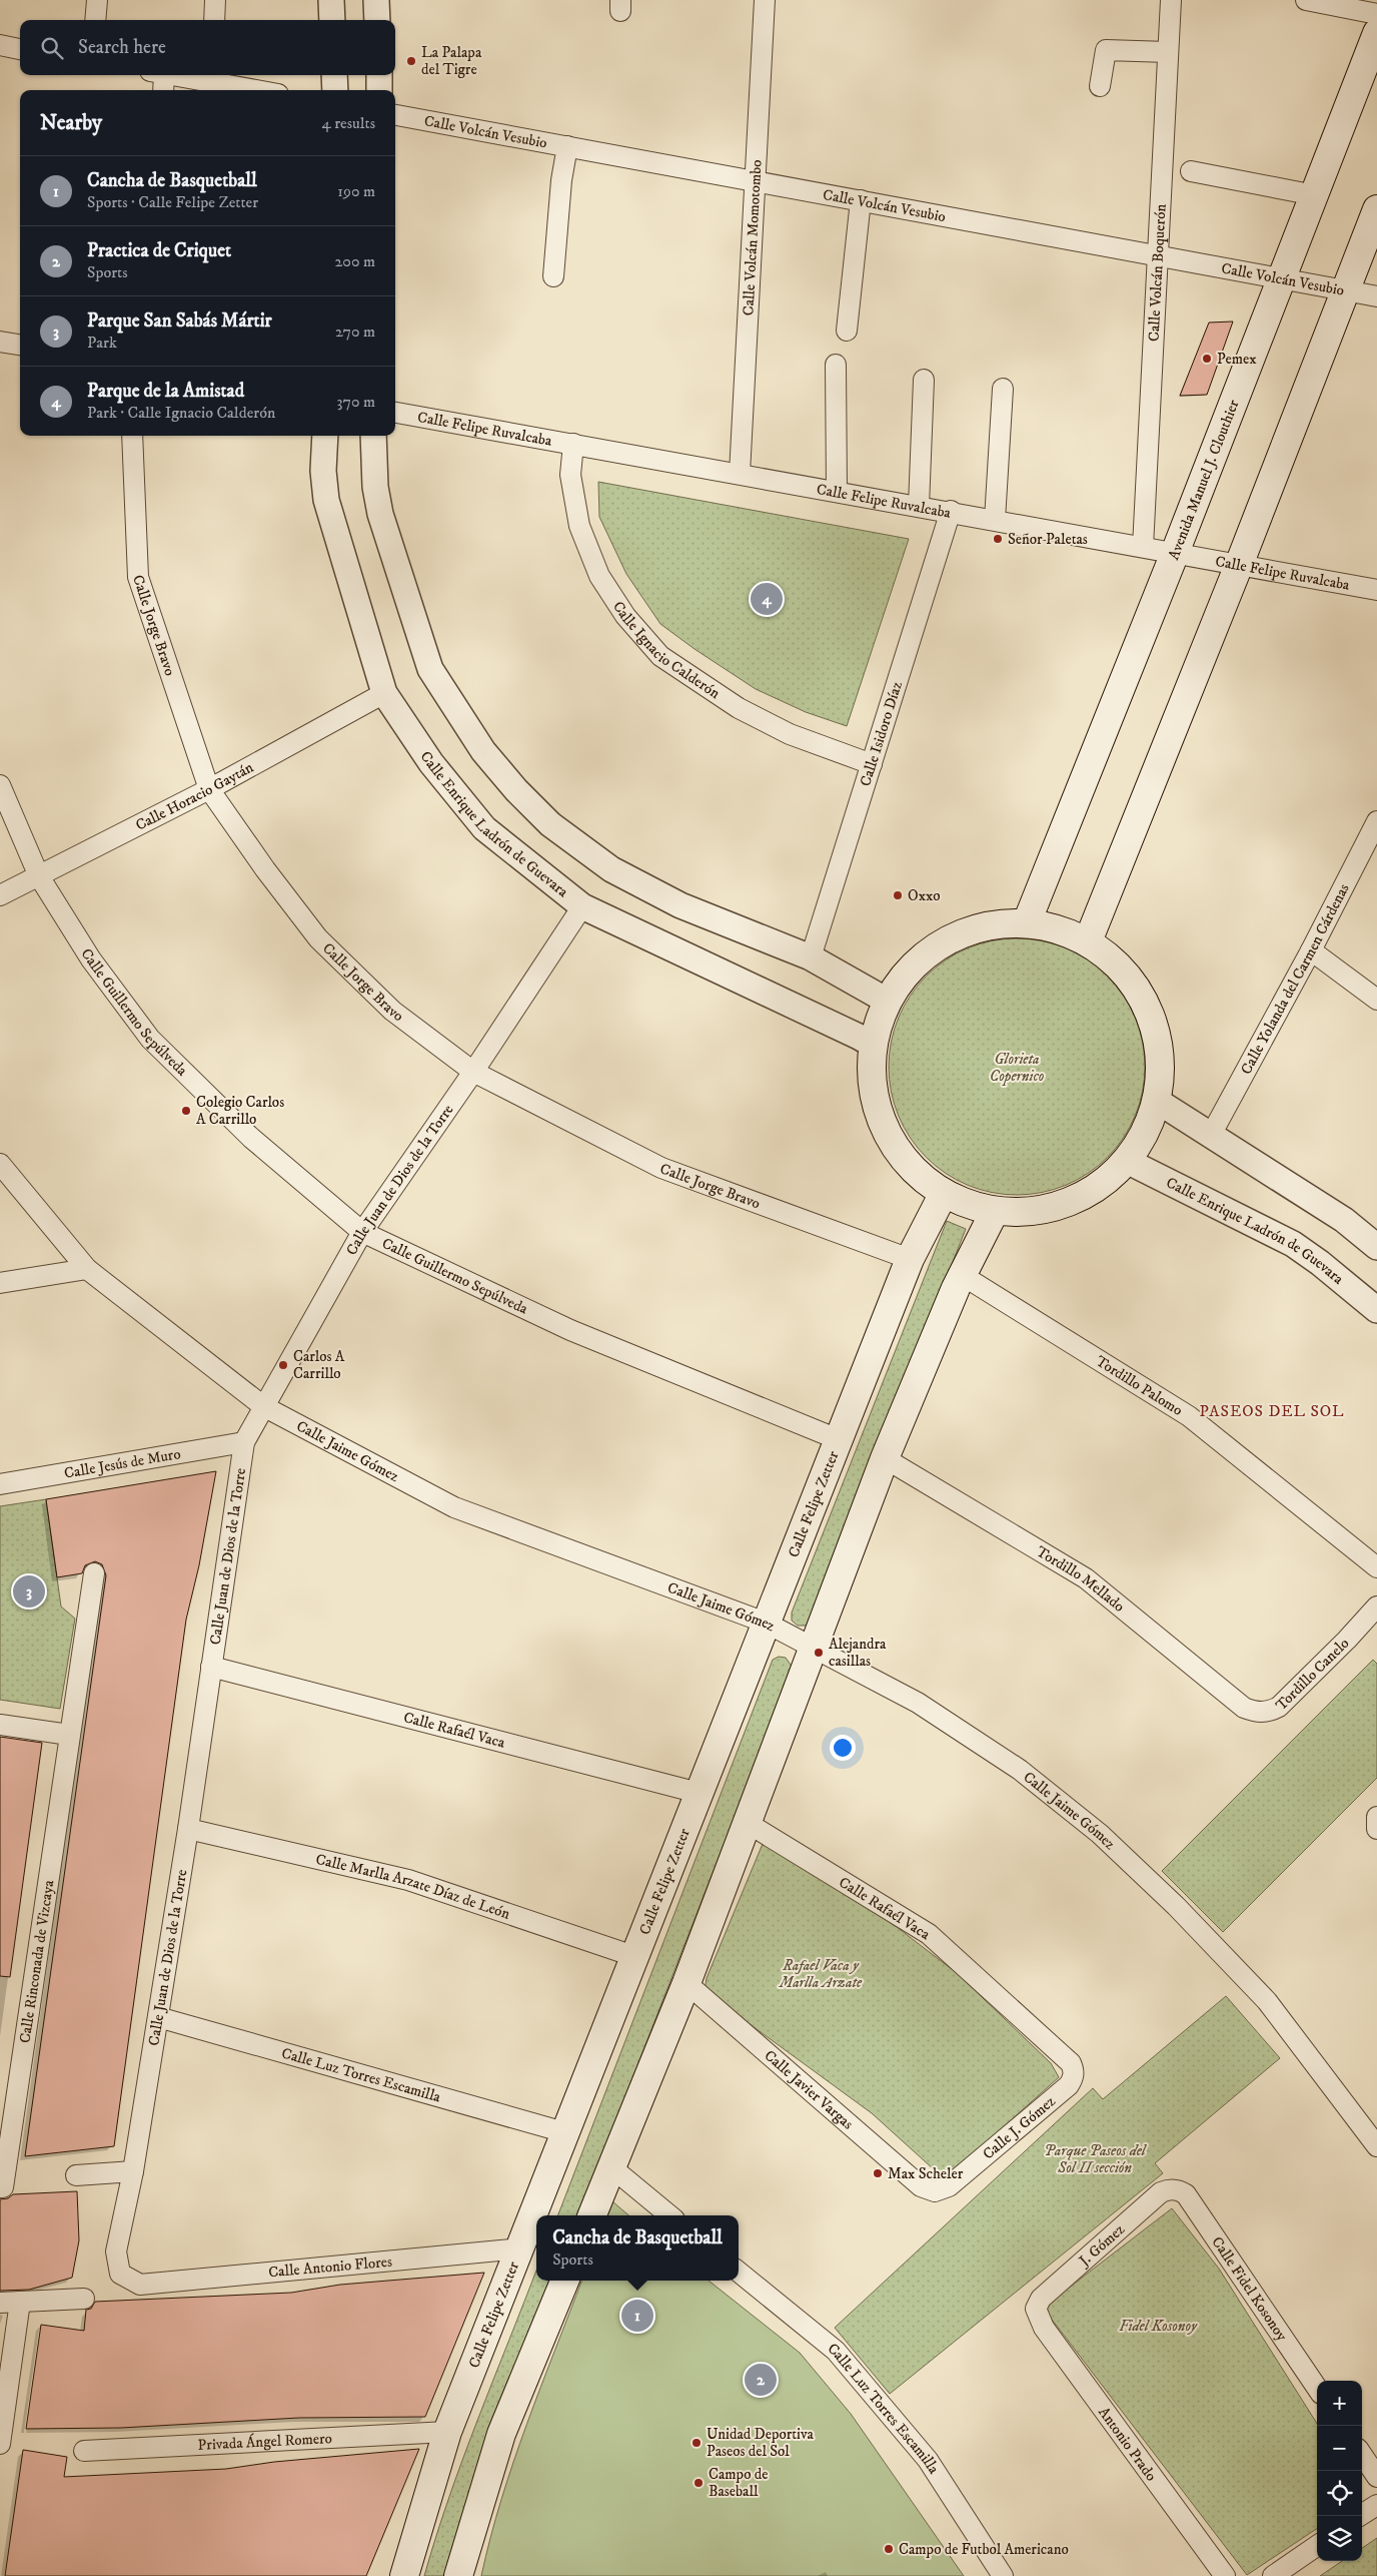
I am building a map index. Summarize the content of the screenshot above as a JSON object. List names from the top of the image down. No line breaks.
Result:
{"streets":{"main road":["Avenida Manuel J. Clouthier","Calle Felipe Zetter"],"street":["Calle Volcán Vesubio","Calle Volcán Momotombo","Calle Volcán Boquerón","Calle Felipe Ruvalcaba","Calle Jorge Bravo","Calle Ignacio Calderón","Calle Isidoro Díaz","Calle Horacio Gaytán","Calle Enrique Ladrón de Guevara","Calle Yolanda del Carmen Cárdenas","Calle Guillermo Sepúlveda","Calle Juan de Dios de la Torre","Tordillo Palomo","Calle Jaime Gómez","Calle Jesús de Muro","Tordillo Mellado","Tordillo Canelo","Calle Rafaél Vaca","Calle Marlla Arzate Díaz de León","Calle Rinconada de Vizcaya","Calle Luz Torres Escamilla","Calle Javier Vargas","Calle J. Gómez","J. Gómez","Calle Antonio Flores","Calle Fidel Kosonoy","Privada Ángel Romero","Antonio Prado"]},"crossings":[["Calle Volcán Vesubio","Calle Volcán Momotombo"],["Calle Volcán Vesubio","Calle Volcán Boquerón"],["Calle Volcán Vesubio","Avenida Manuel J. Clouthier"],["Calle Volcán Momotombo","Calle Felipe Ruvalcaba"],["Calle Volcán Boquerón","Calle Felipe Ruvalcaba"],["Calle Felipe Ruvalcaba","Avenida Manuel J. Clouthier"],["Calle Felipe Ruvalcaba","Calle Ignacio Calderón"],["Calle Felipe Ruvalcaba","Calle Isidoro Díaz"],["Calle Jorge Bravo","Calle Horacio Gaytán"],["Calle Jorge Bravo","Calle Juan de Dios de la Torre"],["Calle Jorge Bravo","Calle Felipe Zetter"],["Calle Ignacio Calderón","Calle Isidoro Díaz"],["Calle Horacio Gaytán","Calle Enrique Ladrón de Guevara"],["Calle Horacio Gaytán","Calle Guillermo Sepúlveda"],["Calle Enrique Ladrón de Guevara","Calle Juan de Dios de la Torre"],["Calle Guillermo Sepúlveda","Calle Juan de Dios de la Torre"],["Calle Guillermo Sepúlveda","Calle Felipe Zetter"],["Calle Juan de Dios de la Torre","Calle Jaime Gómez"],["Calle Juan de Dios de la Torre","Calle Jesús de Muro"],["Calle Juan de Dios de la Torre","Calle Rafaél Vaca"],["Calle Juan de Dios de la Torre","Calle Marlla Arzate Díaz de León"],["Calle Juan de Dios de la Torre","Calle Luz Torres Escamilla"],["Calle Juan de Dios de la Torre","Calle Antonio Flores"],["Calle Jaime Gómez","Calle Felipe Zetter"],["Calle Felipe Zetter","Calle Rafaél Vaca"],["Calle Felipe Zetter","Calle Marlla Arzate Díaz de León"],["Calle Felipe Zetter","Calle Luz Torres Escamilla"],["Calle Felipe Zetter","Calle Antonio Flores"],["Calle Felipe Zetter","Privada Ángel Romero"],["Tordillo Mellado","Tordillo Canelo"],["Calle Rafaél Vaca","Calle J. Gómez"],["Calle Javier Vargas","Calle J. Gómez"],["J. Gómez","Calle Fidel Kosonoy"],["J. Gómez","Antonio Prado"]],"districts":["PASEOS DEL SOL"],"parks":["Glorieta Copernico","Rafael Vaca y Marlla Arzate","Parque Paseos del Sol II sección","Fidel Kosonoy"],"places":["La Palapa del Tigre","Pemex","Señor Paletas","Oxxo","Colegio Carlos A Carrillo","Carlos A Carrillo","Alejandra casillas","Max Scheler","Unidad Deportiva Paseos del Sol","Campo de Baseball","Campo de Futbol Americano"],"page":{"search":"Search here","heading":["Nearby","4 results"],"list":[{"mark":"1","name":"Cancha de Basquetball","note":"Sports · Calle Felipe Zetter","value":"190 m"},{"mark":"2","name":"Practica de Criquet","note":"Sports","value":"200 m"},{"mark":"3","name":"Parque San Sabás Mártir","note":"Park","value":"270 m"},{"mark":"4","name":"Parque de la Amistad","note":"Park · Calle Ignacio Calderón","value":"370 m"}],"pins":["4","3","1","2"],"popup":["Cancha de Basquetball","Sports"],"map_buttons":["+","−"]}}
